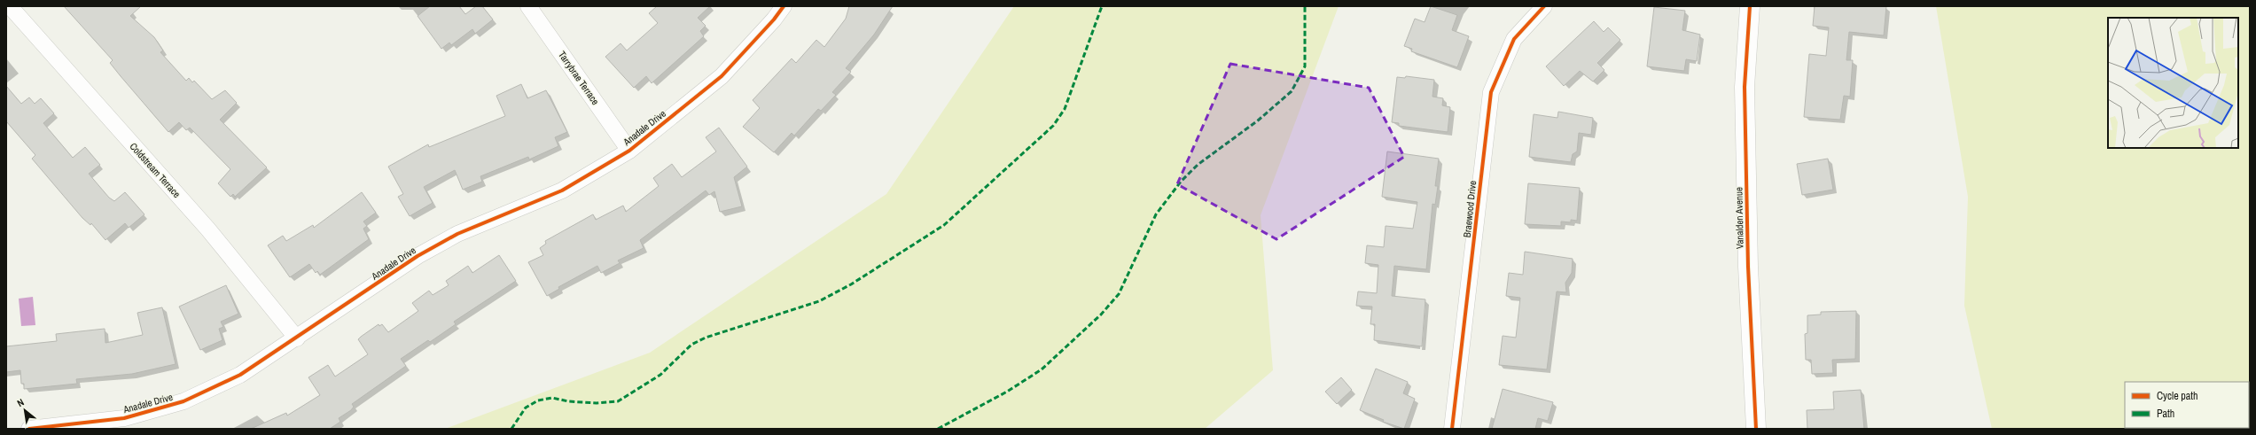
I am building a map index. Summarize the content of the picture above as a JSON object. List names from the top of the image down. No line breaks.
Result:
{"streets":{"main road":["Vanalden Avenue"],"street":["Tarrybrae Terrace","Anadale Drive","Coldstream Terrace","Braewood Drive"]},"crossings":[["Tarrybrae Terrace","Anadale Drive"],["Anadale Drive","Coldstream Terrace"]],"legend":["Cycle path","Path"],"north":"top left"}
